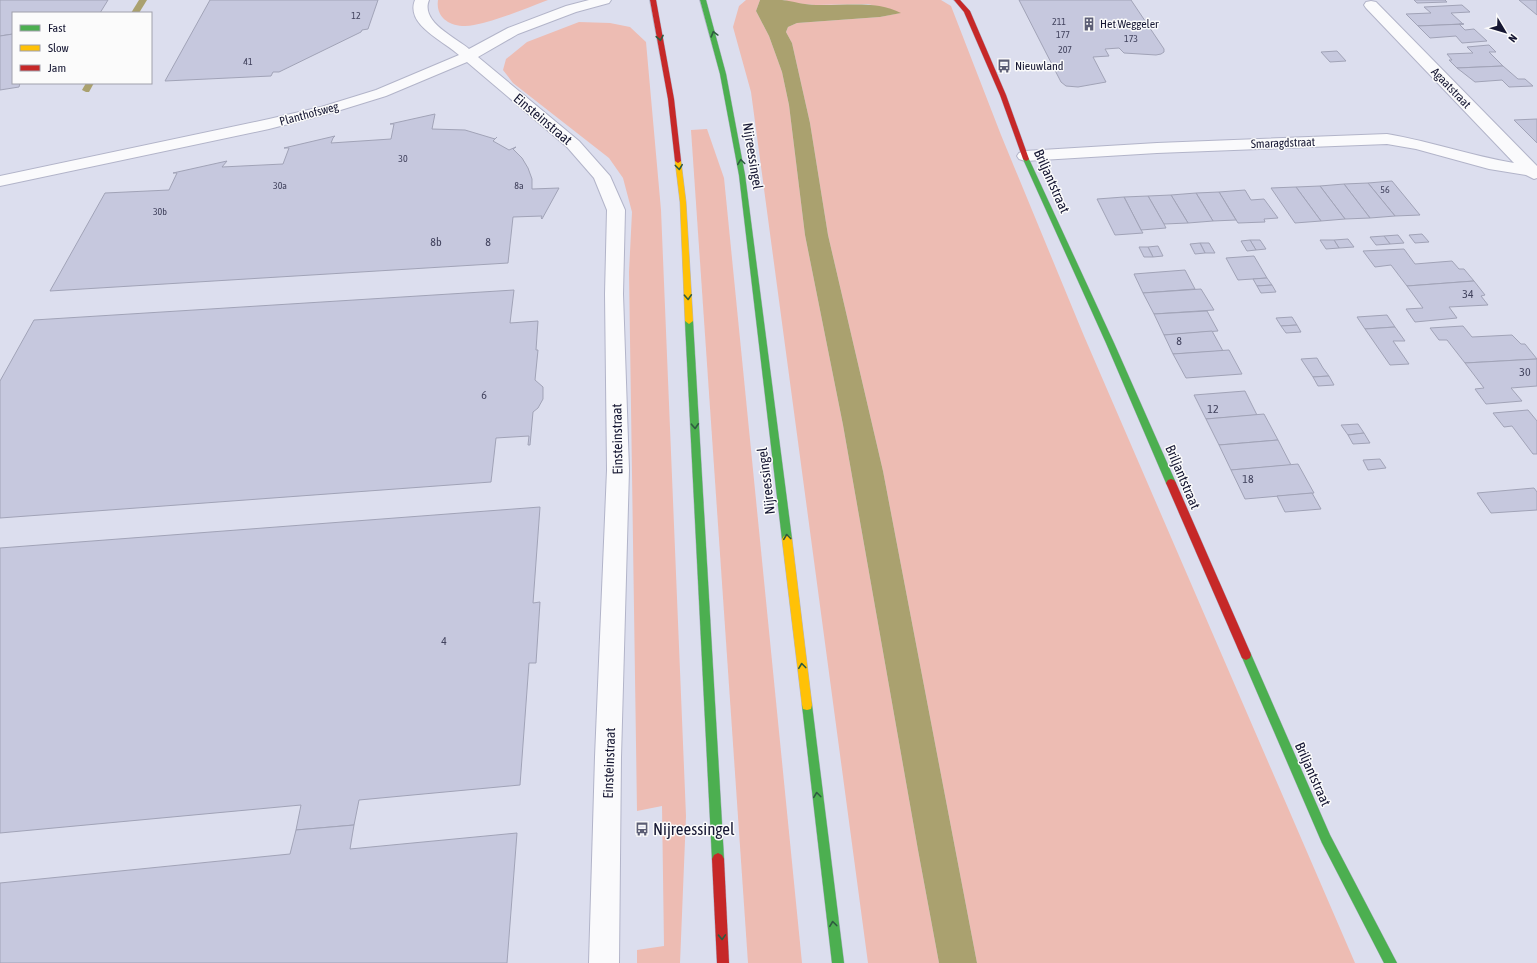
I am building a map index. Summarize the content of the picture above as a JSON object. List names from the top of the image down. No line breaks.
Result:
{"streets":{"main road":["Nijreessingel","Briljantstraat"],"street":["Agaatstraat","Planthofsweg","Einsteinstraat","Smaragdstraat"]},"crossings":[["Agaatstraat","Smaragdstraat"],["Planthofsweg","Einsteinstraat"],["Smaragdstraat","Briljantstraat"]],"places":{"building":["Het Weggeler"],"bus stop":["Nieuwland","Nijreessingel"]},"house_numbers":["12","211","177","173","207","41","30","30a","8a","56","30b","8b","8","34","8","30","6","12","18","4"],"legend":["Fast","Slow","Jam"],"north":"bottom right"}
